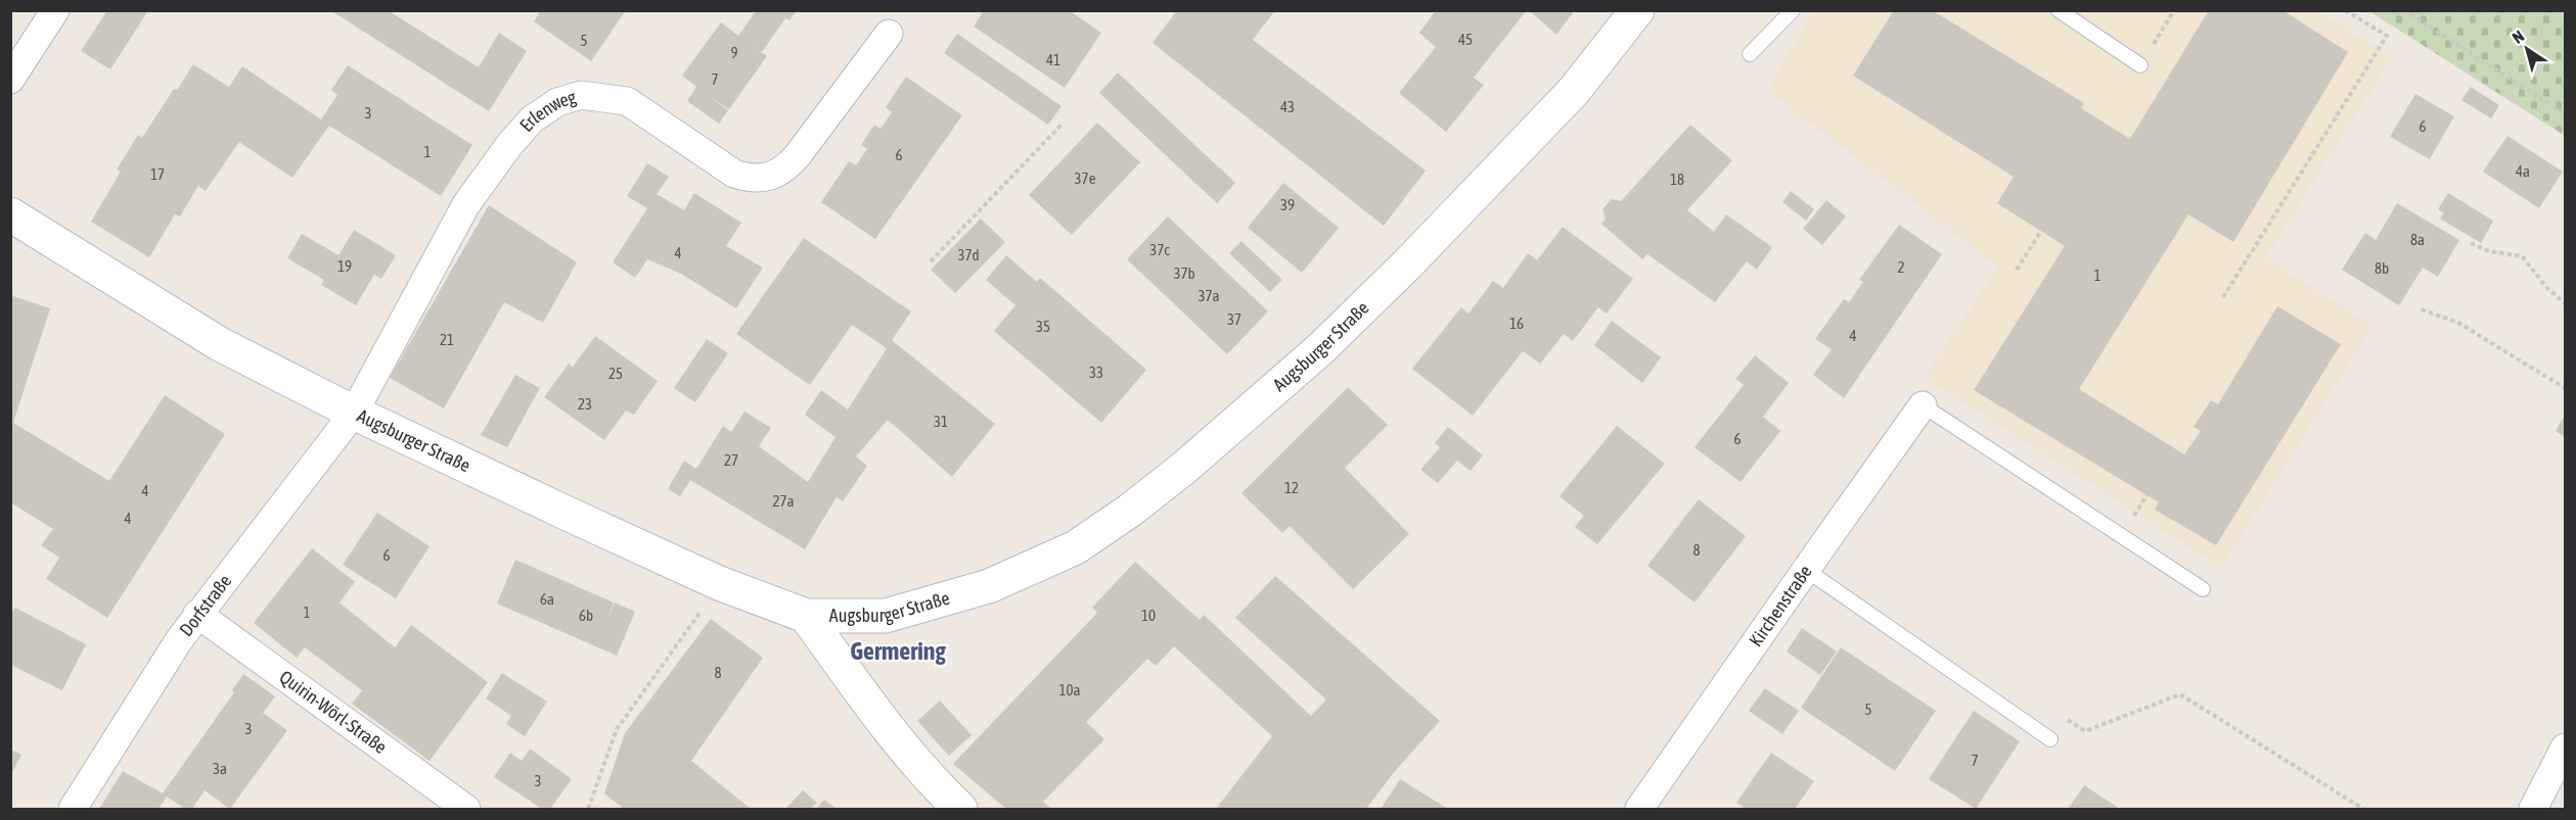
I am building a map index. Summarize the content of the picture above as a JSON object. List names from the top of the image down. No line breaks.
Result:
{"streets":{"street":["Erlenweg","Augsburger Straße","Dorfstraße","Kirchenstraße","Quirin-Wörl-Straße"]},"crossings":[["Erlenweg","Augsburger Straße"],["Erlenweg","Dorfstraße"],["Augsburger Straße","Dorfstraße"],["Dorfstraße","Quirin-Wörl-Straße"]],"districts":["Germering"],"house_numbers":["45","5","9","41","7","43","3","6","1","6","4a","17","37e","18","39","8a","37c","4","37d","19","2","8b","37b","1","37a","37","16","35","4","21","33","25","23","31","6","27","12","4","27a","4","8","6","6a","1","6b","10","8","10a","5","3","7","3a","3"],"north":"top left"}
